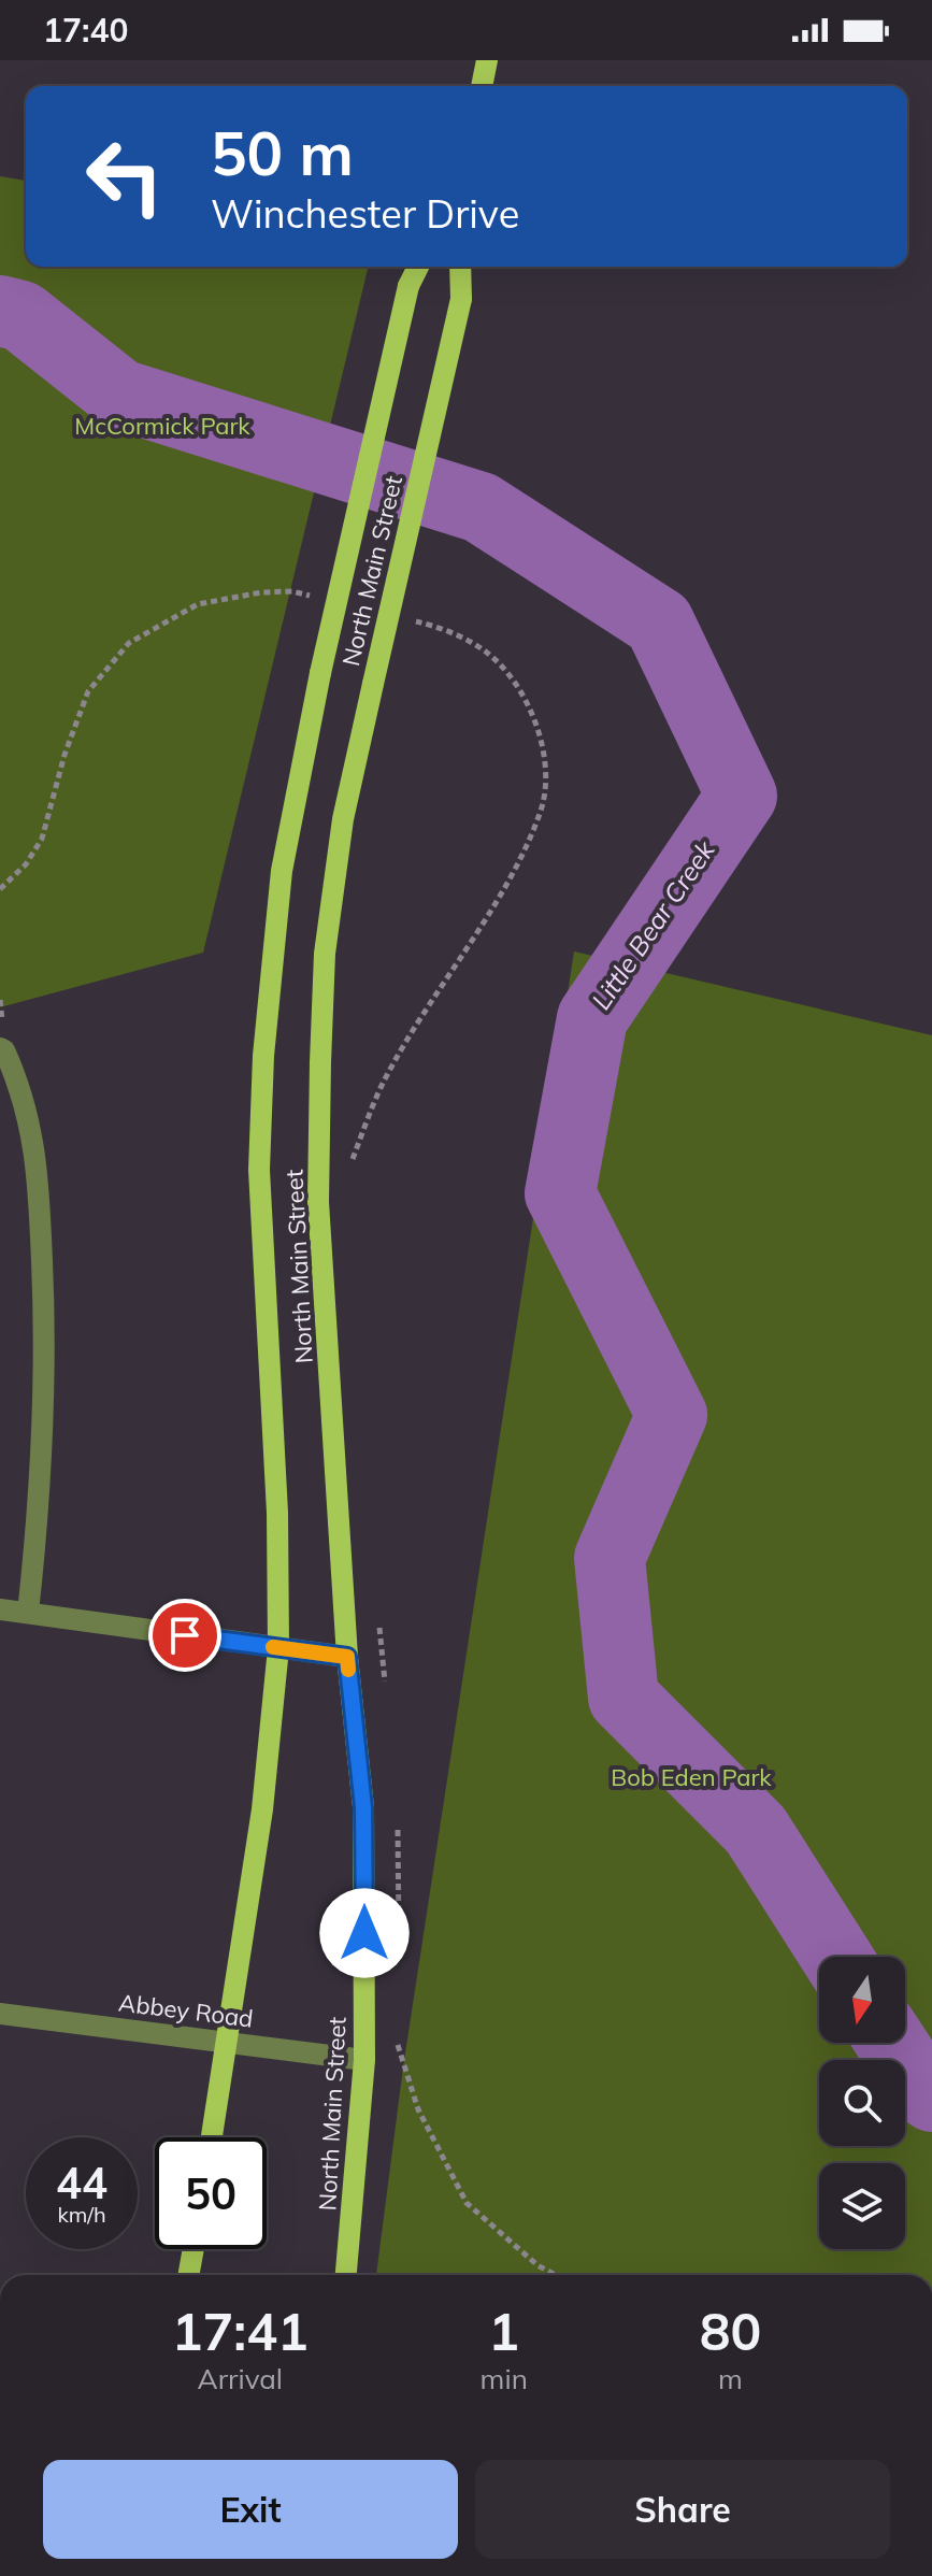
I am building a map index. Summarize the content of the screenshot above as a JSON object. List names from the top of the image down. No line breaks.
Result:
{"streets":{"main road":["North Main Street"],"street":["Abbey Road"]},"crossings":[["North Main Street","Abbey Road"]],"water":["Little Bear Creek"],"parks":["McCormick Park","Bob Eden Park"],"north":"bottom","page":{"status":"17:40","turn":["50 m","Winchester Drive"],"speed":"44 km/h","limit":"50","eta":["17:41","Arrival","1","min","80","m"],"buttons":["Exit","Share"]}}
